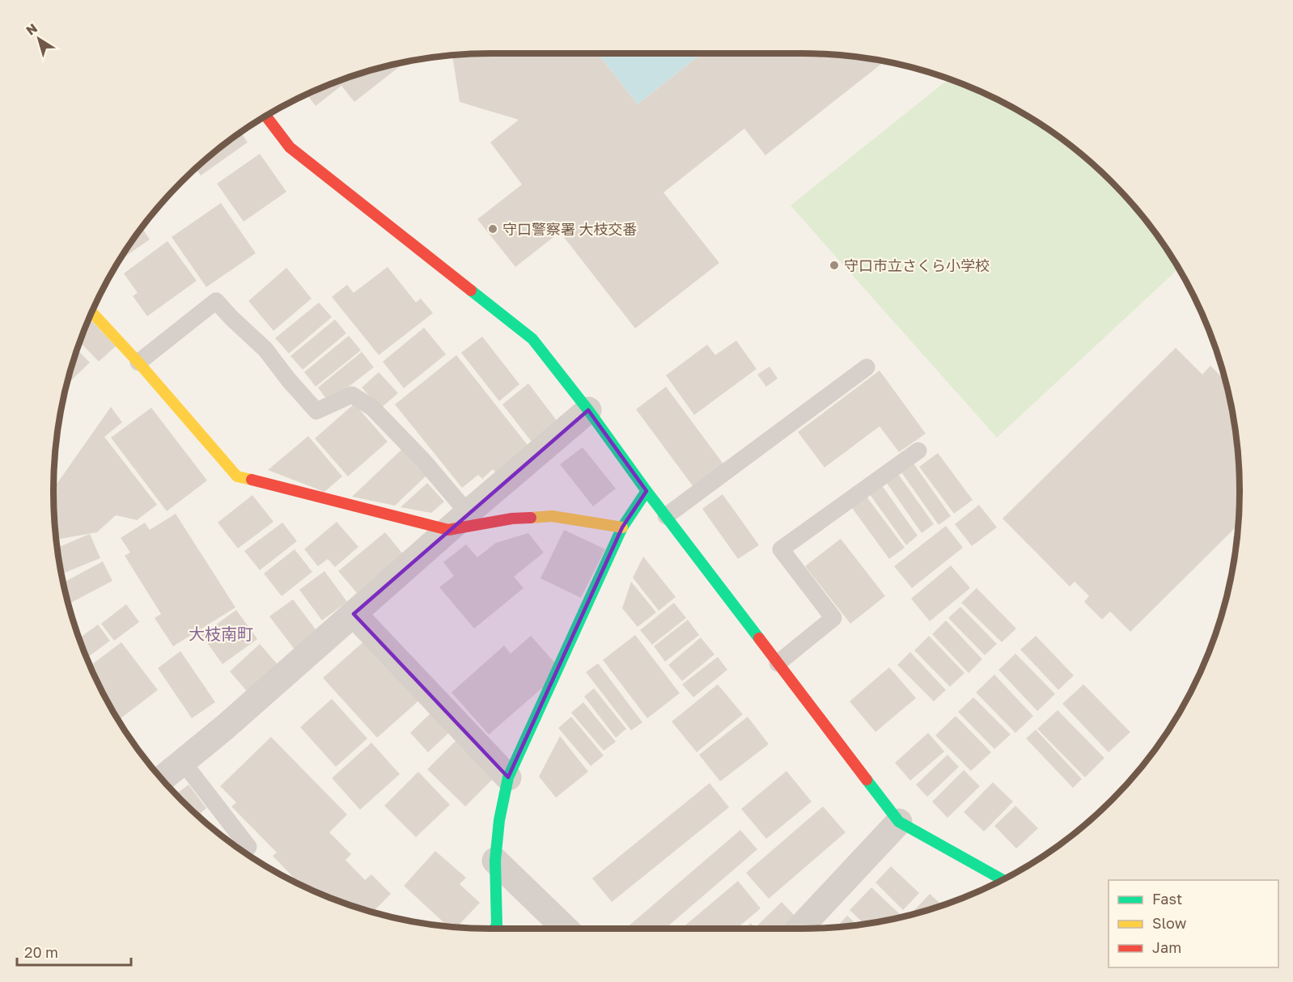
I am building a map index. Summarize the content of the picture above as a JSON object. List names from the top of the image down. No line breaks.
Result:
{"districts":["大枝南町"],"places":["守口警察署 大枝交番","守口市立さくら小学校"],"legend":["Fast","Slow","Jam"],"scale_bar":"20 m","north":"top left"}
